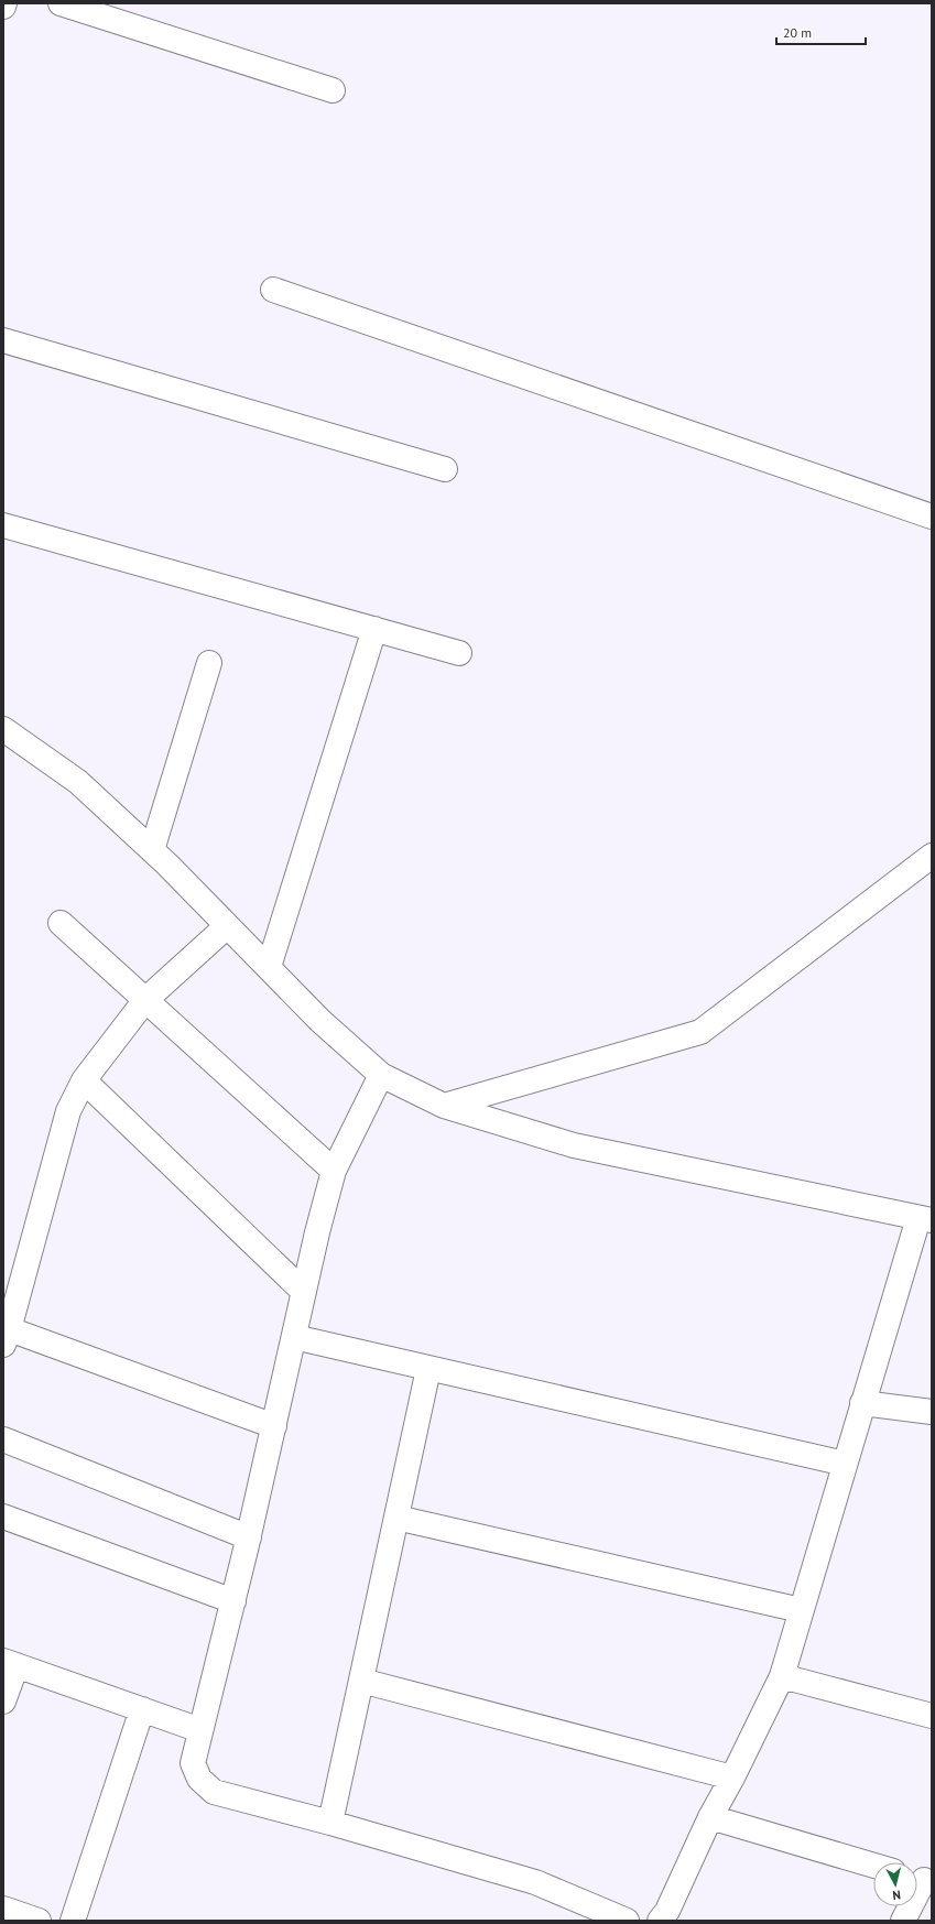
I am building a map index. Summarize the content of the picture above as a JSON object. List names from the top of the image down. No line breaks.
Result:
{"scale_bar":"20 m","north":"bottom"}
